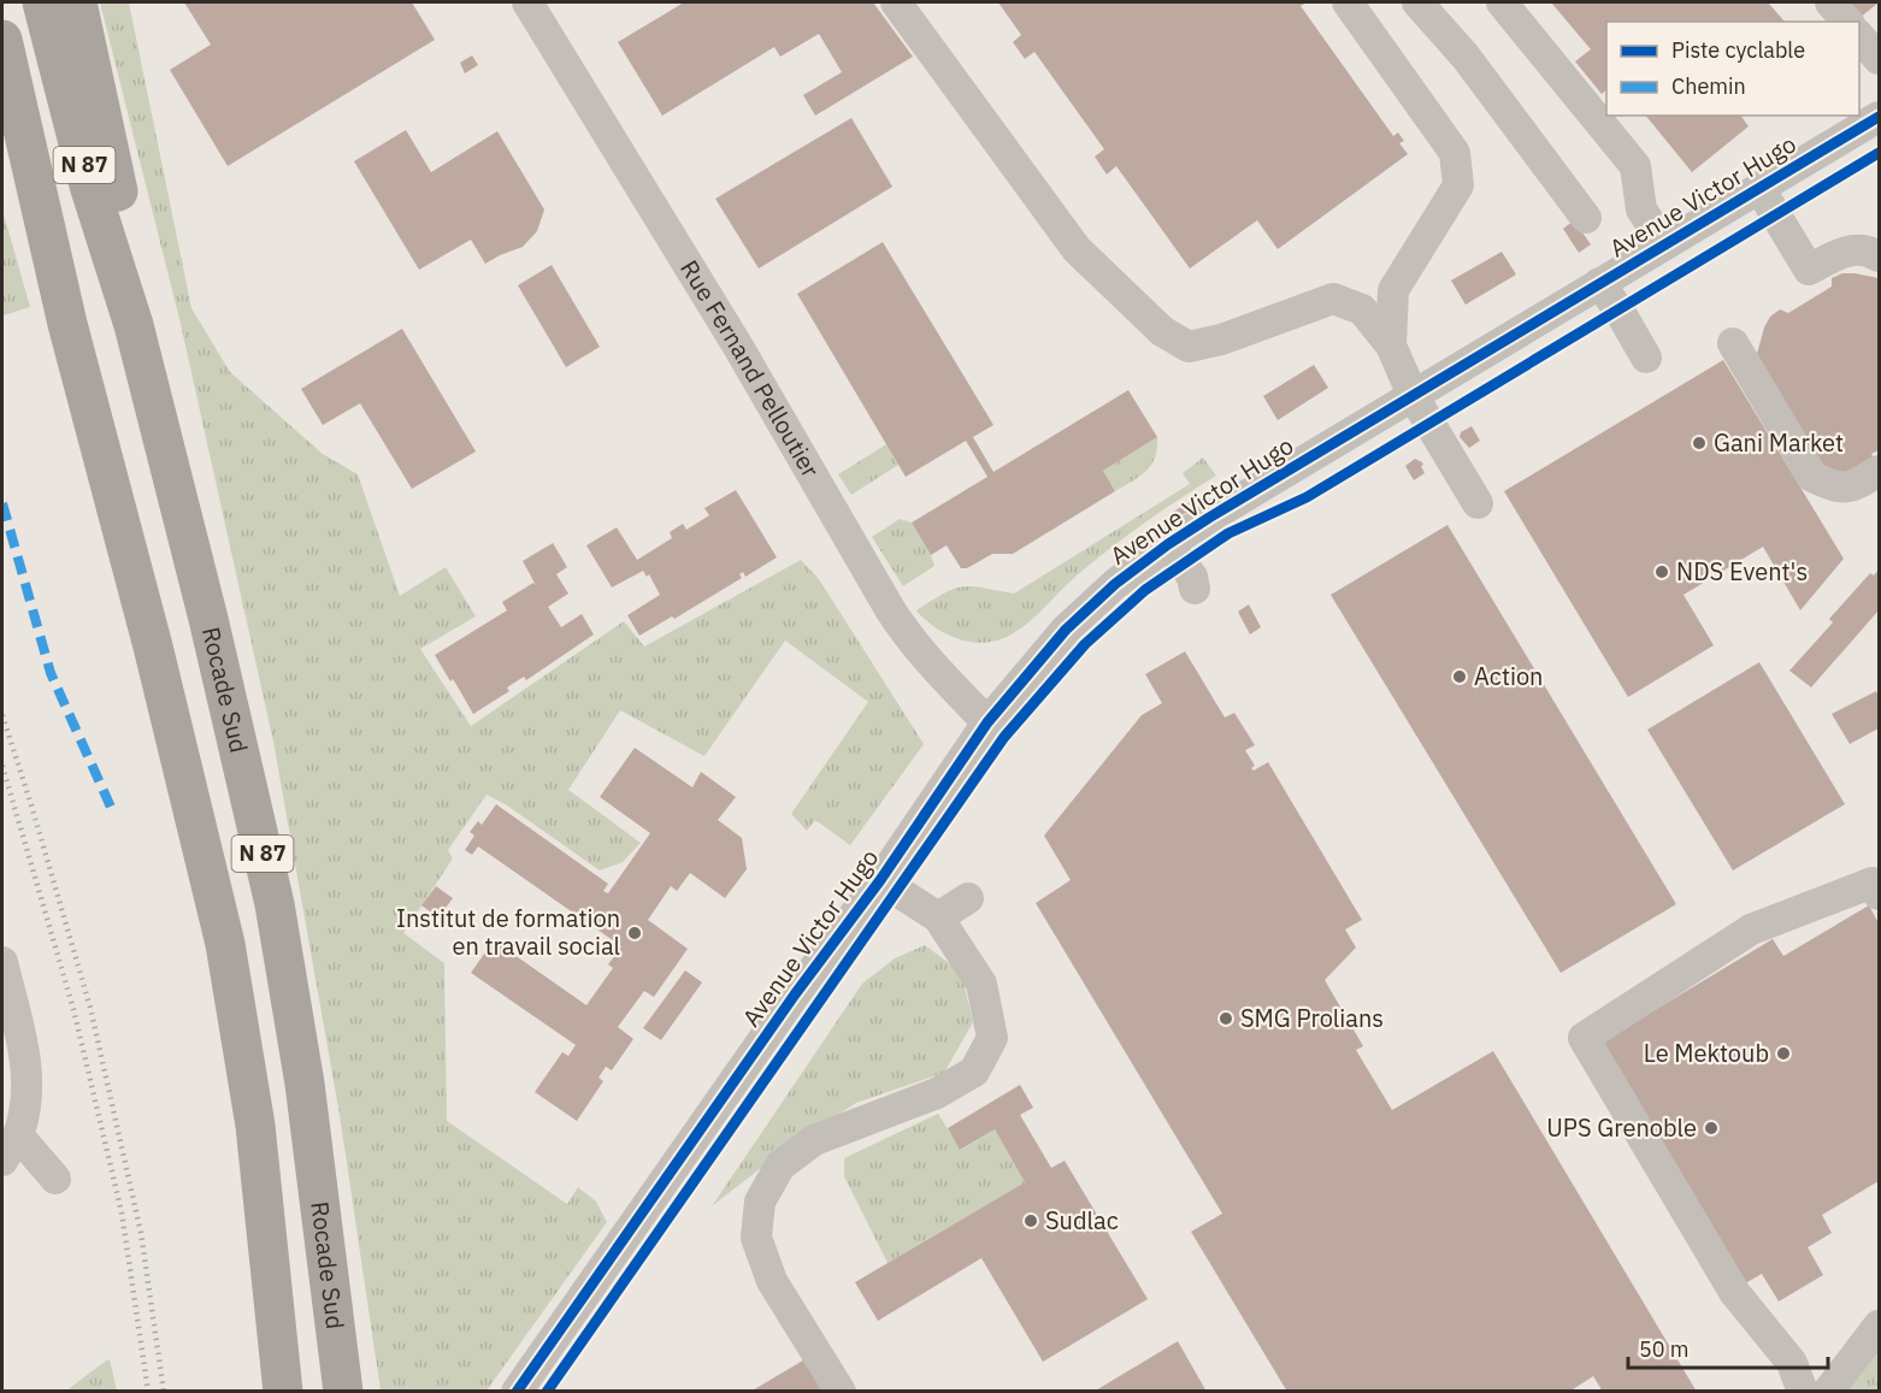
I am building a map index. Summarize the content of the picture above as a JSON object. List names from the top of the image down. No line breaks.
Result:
{"streets":{"highway":["N 87","Rocade Sud"],"street":["Avenue Victor Hugo","Rue Fernand Pelloutier"]},"crossings":[["Avenue Victor Hugo","Rue Fernand Pelloutier"]],"places":["Gani Market","NDS Event's","Action","Institut de formation en travail social","SMG Prolians","Le Mektoub","UPS Grenoble","Sudlac"],"legend":["Piste cyclable","Chemin"],"scale_bar":"50 m"}
